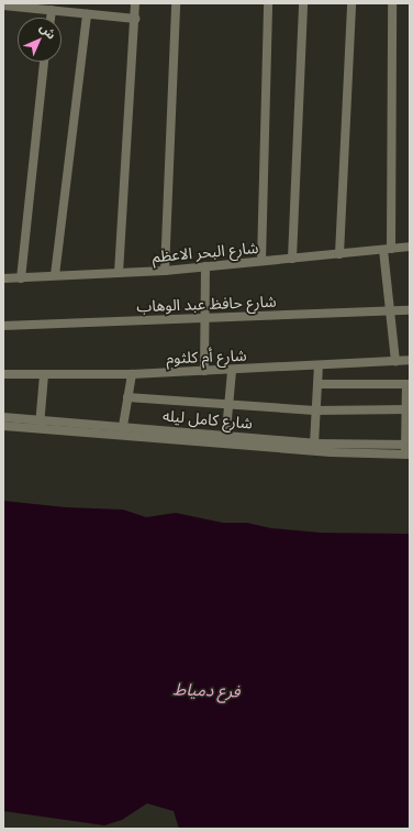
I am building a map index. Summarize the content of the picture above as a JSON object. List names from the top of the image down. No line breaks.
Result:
{"streets":{"street":["شارع البحر الاعظم","شارع حافظ عبد الوهاب","شارع أم كلثوم","شارع كامل ليله"]},"water":["فرع دمياط"],"north":"top right"}
